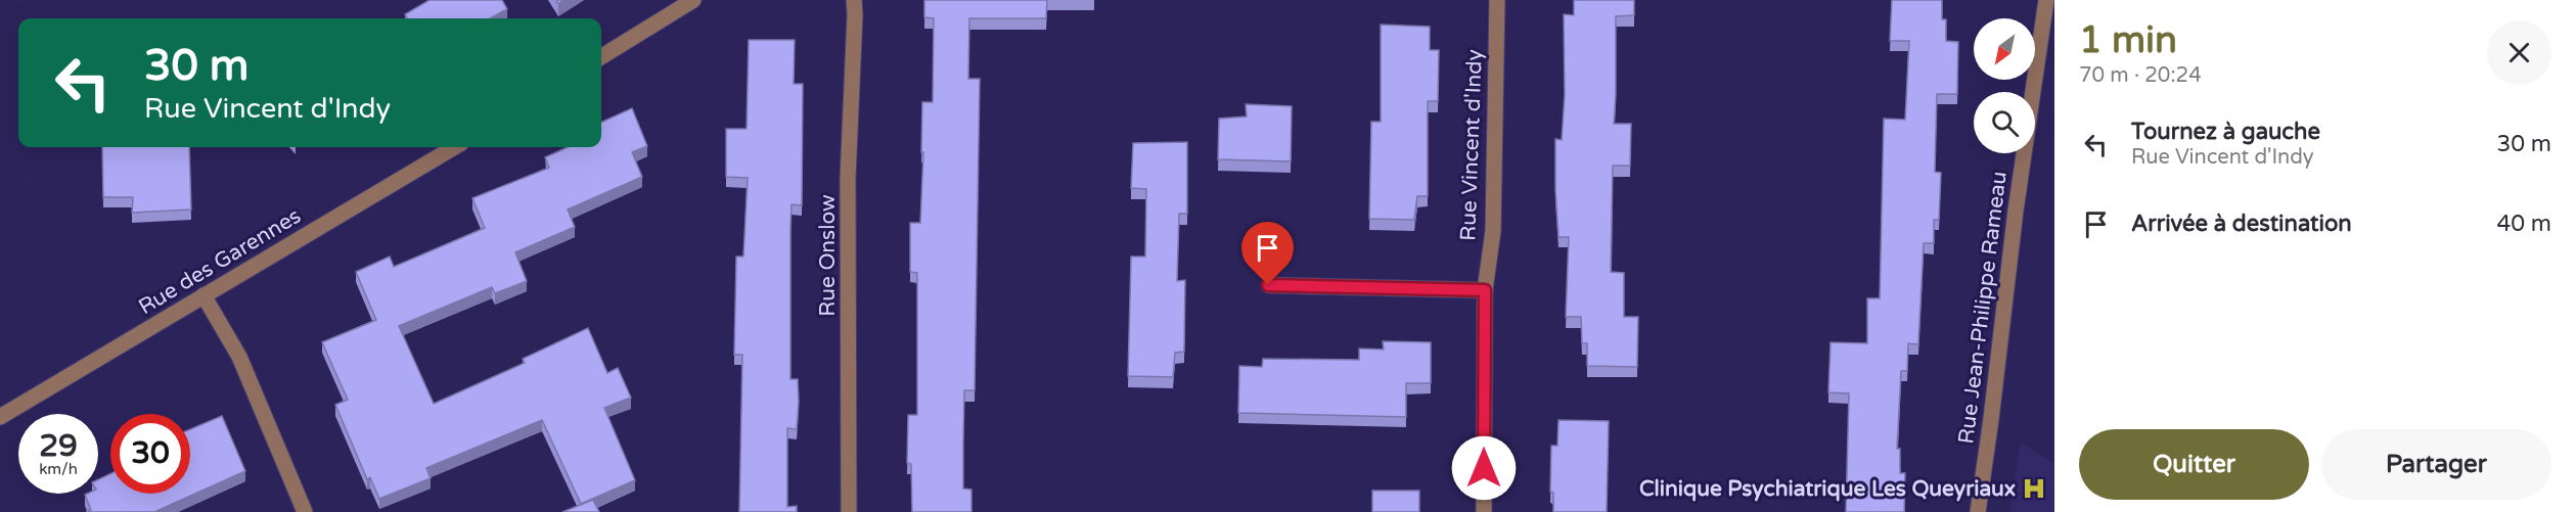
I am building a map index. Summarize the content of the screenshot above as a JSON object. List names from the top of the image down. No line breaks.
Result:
{"streets":{"street":["Rue Vincent d'Indy","Rue Onslow","Rue des Garennes","Rue Jean-Philippe Rameau"]},"places":{"hospital":["Clinique Psychiatrique Les Queyriaux"]},"north":"bottom left","page":{"heading":["1 min","70 m · 20:24"],"turn":["30 m","Rue Vincent d'Indy"],"list":[{"name":"Tournez à gauche","note":"Rue Vincent d'Indy","value":"30 m"},{"name":"Arrivée à destination","value":"40 m"}],"speed":"29 km/h","limit":"30","buttons":["Quitter","Partager"]}}
